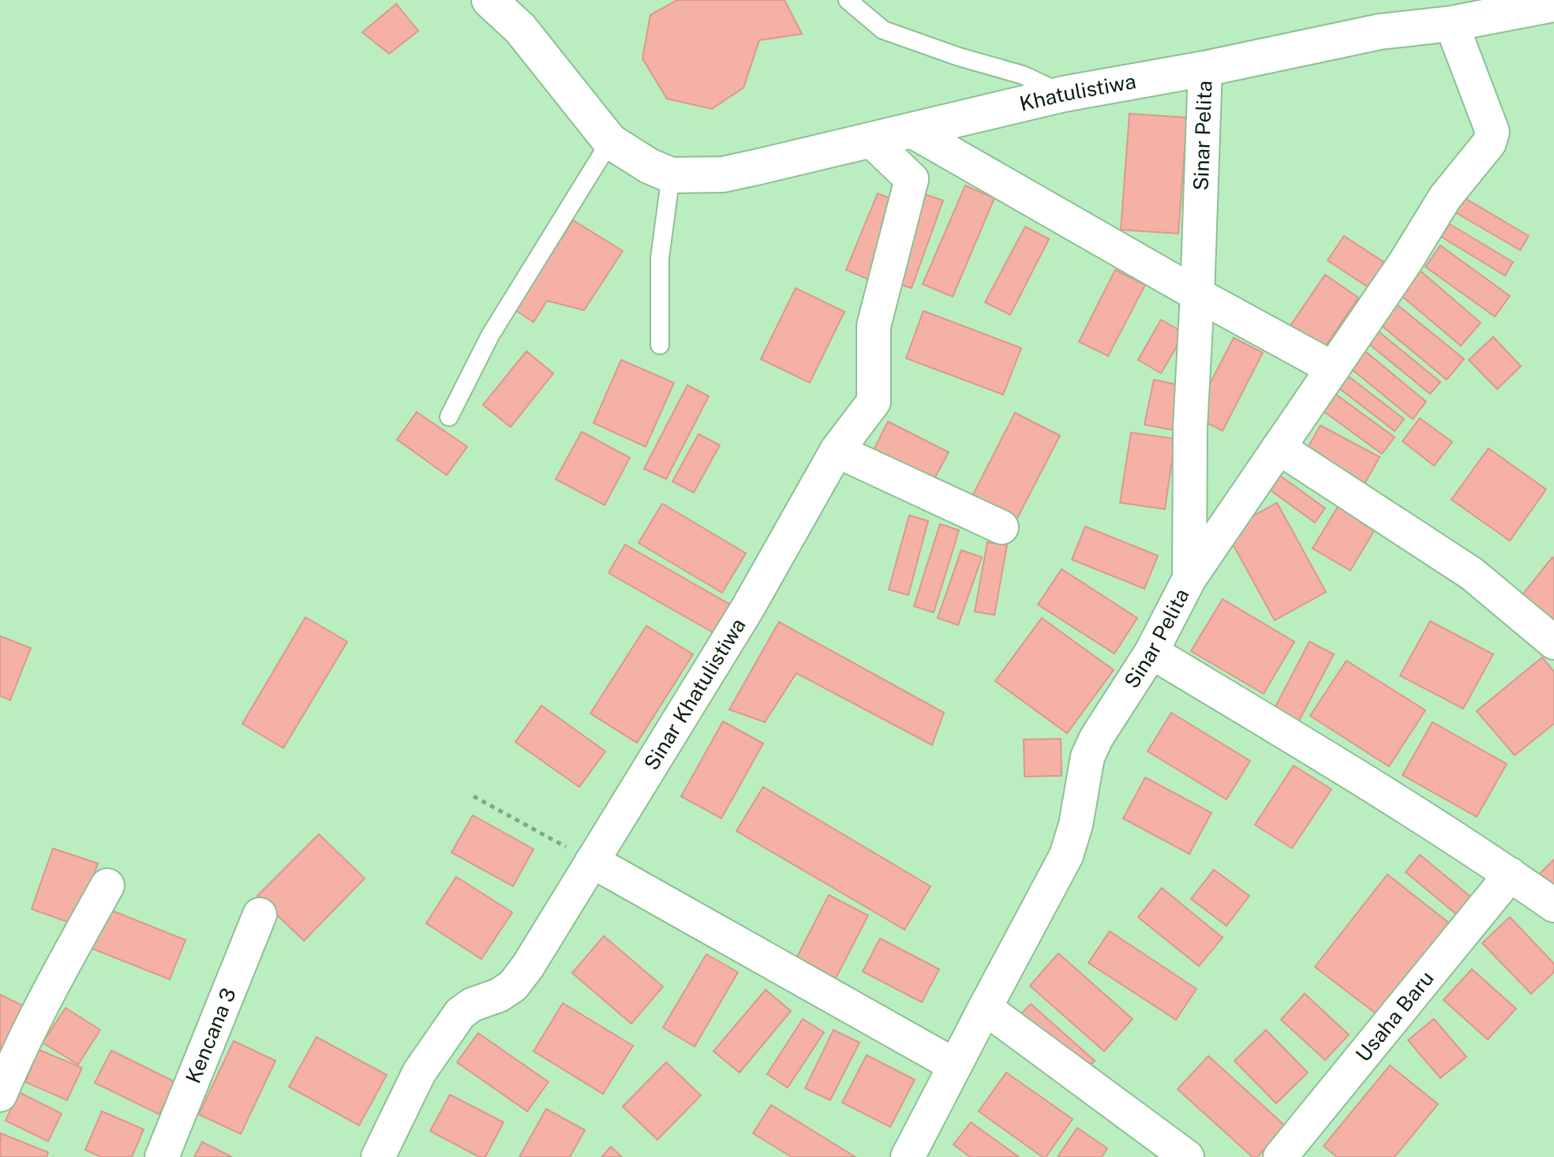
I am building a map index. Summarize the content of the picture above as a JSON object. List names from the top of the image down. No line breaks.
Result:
{"streets":{"highway":["Khatulistiwa"],"street":["Sinar Pelita","Sinar Khatulistiwa","Usaha Baru","Kencana 3"]},"crossings":[["Khatulistiwa","Sinar Pelita"]]}
